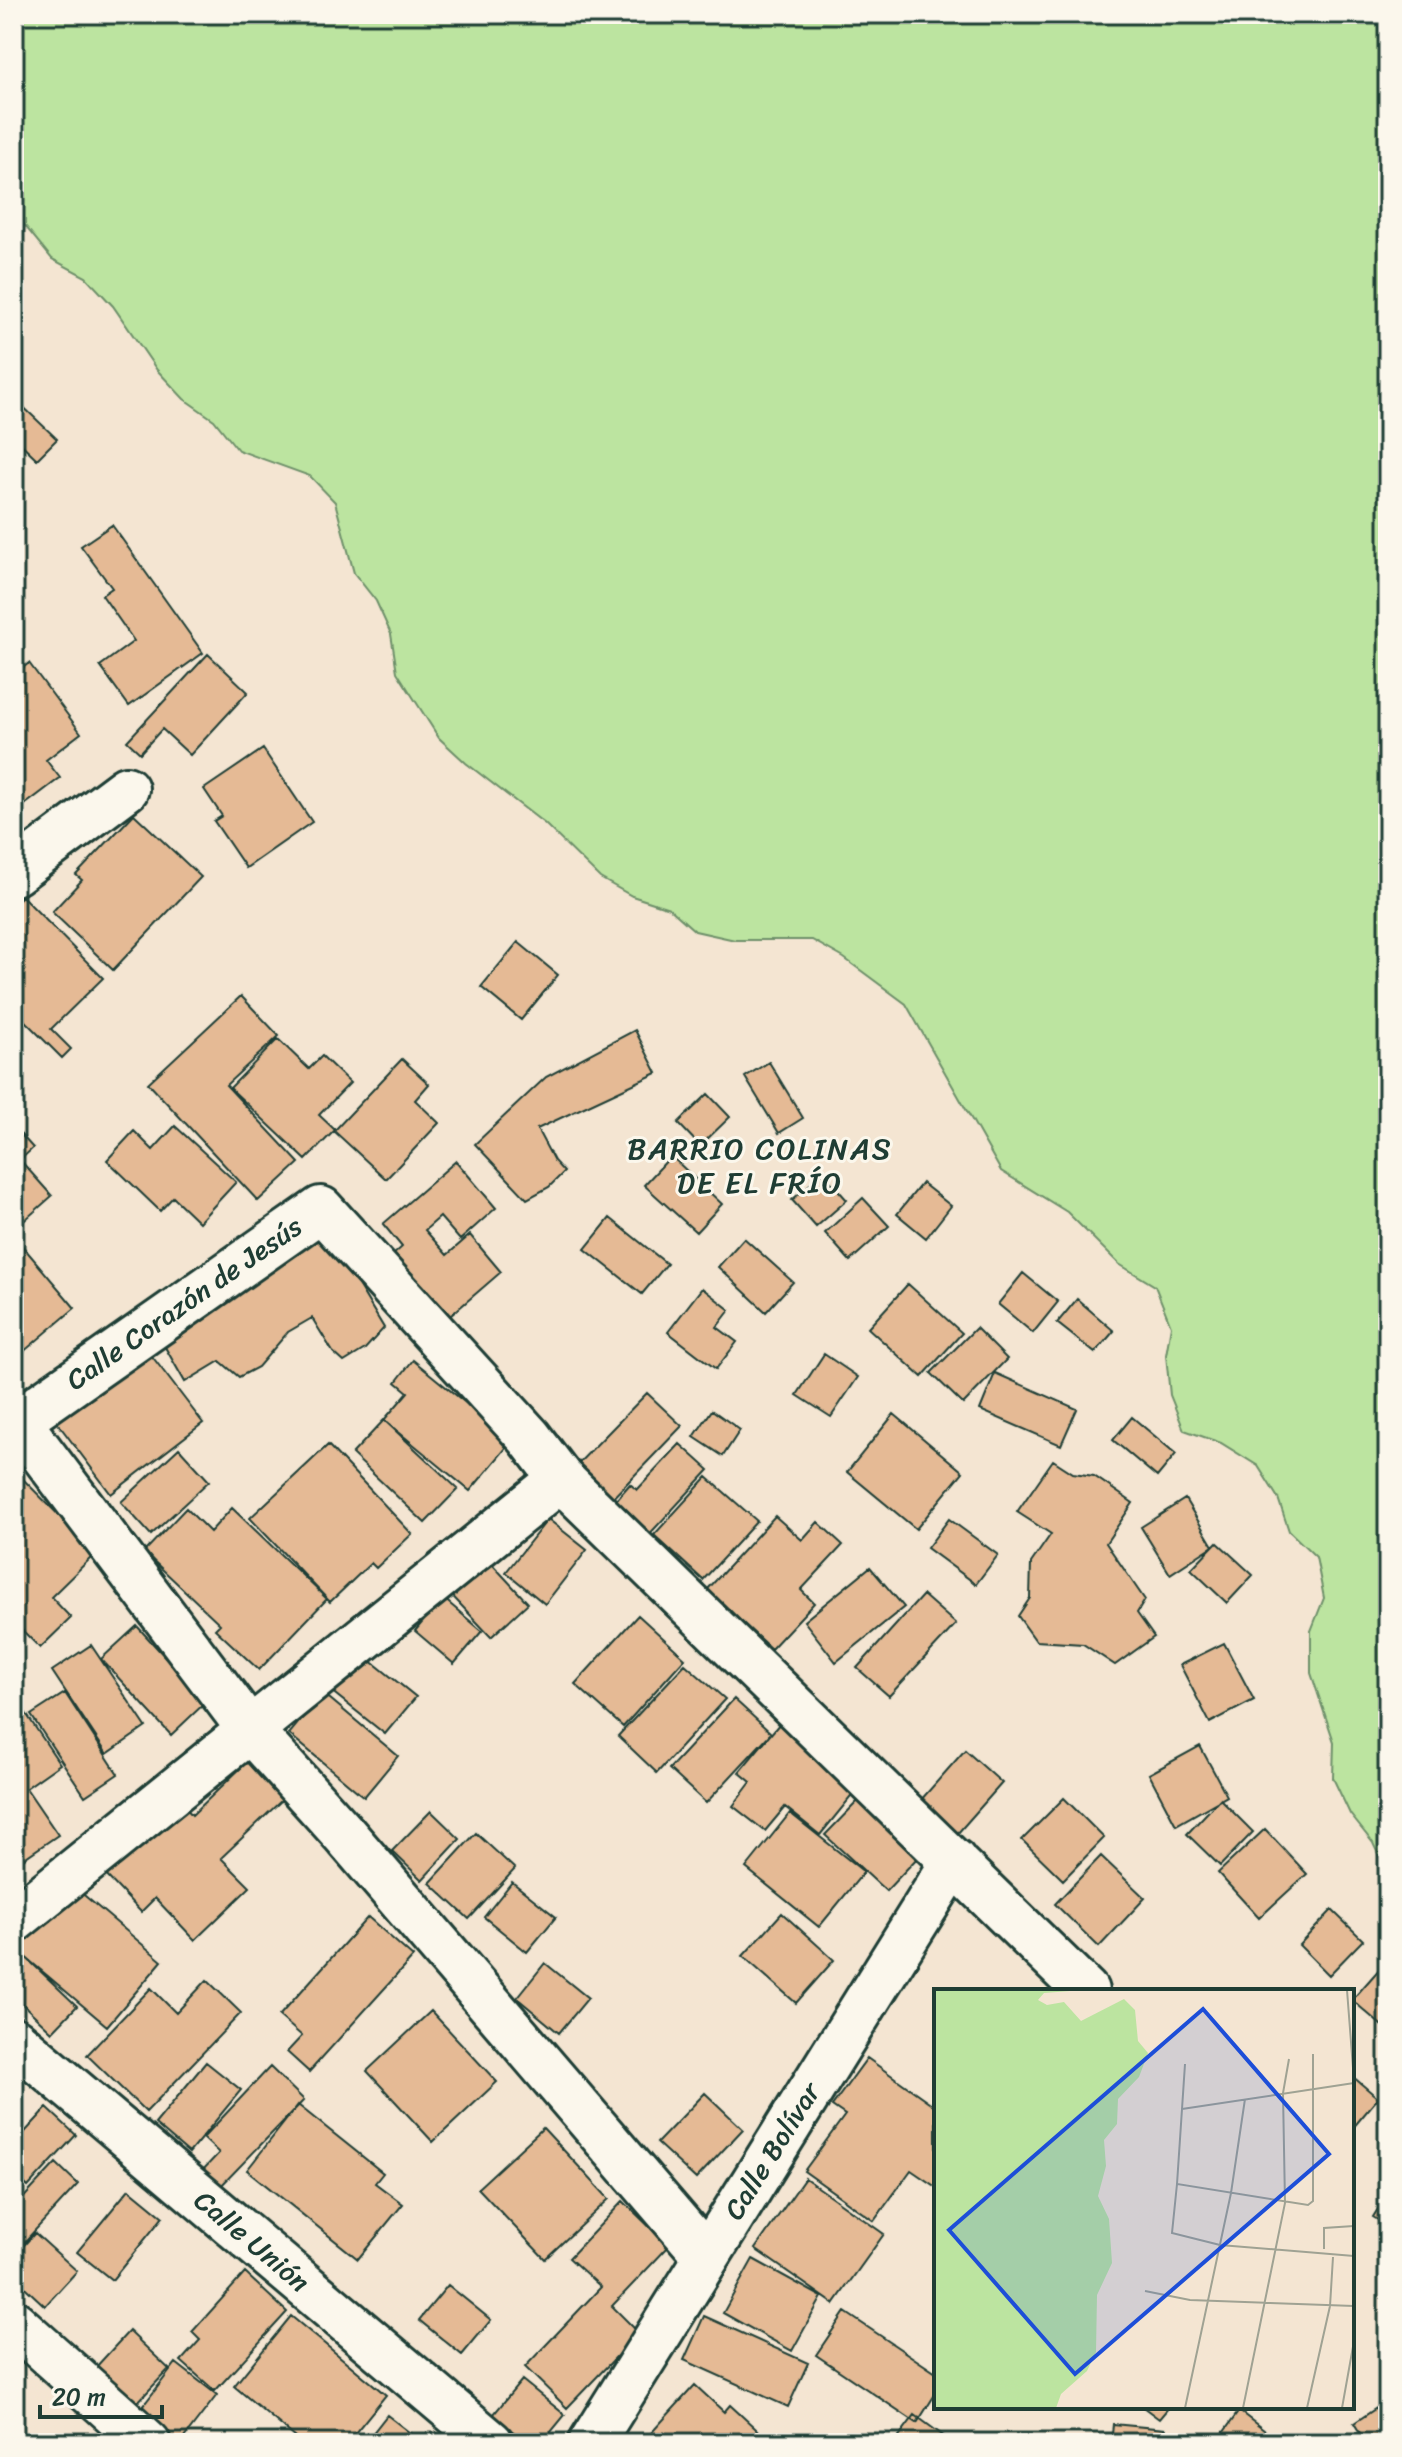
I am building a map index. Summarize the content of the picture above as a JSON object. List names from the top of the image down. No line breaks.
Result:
{"streets":{"street":["Calle Corazón de Jesús","Calle Bolívar","Calle Unión"]},"districts":["BARRIO COLINAS DE EL FRÍO"],"scale_bar":"20 m"}
